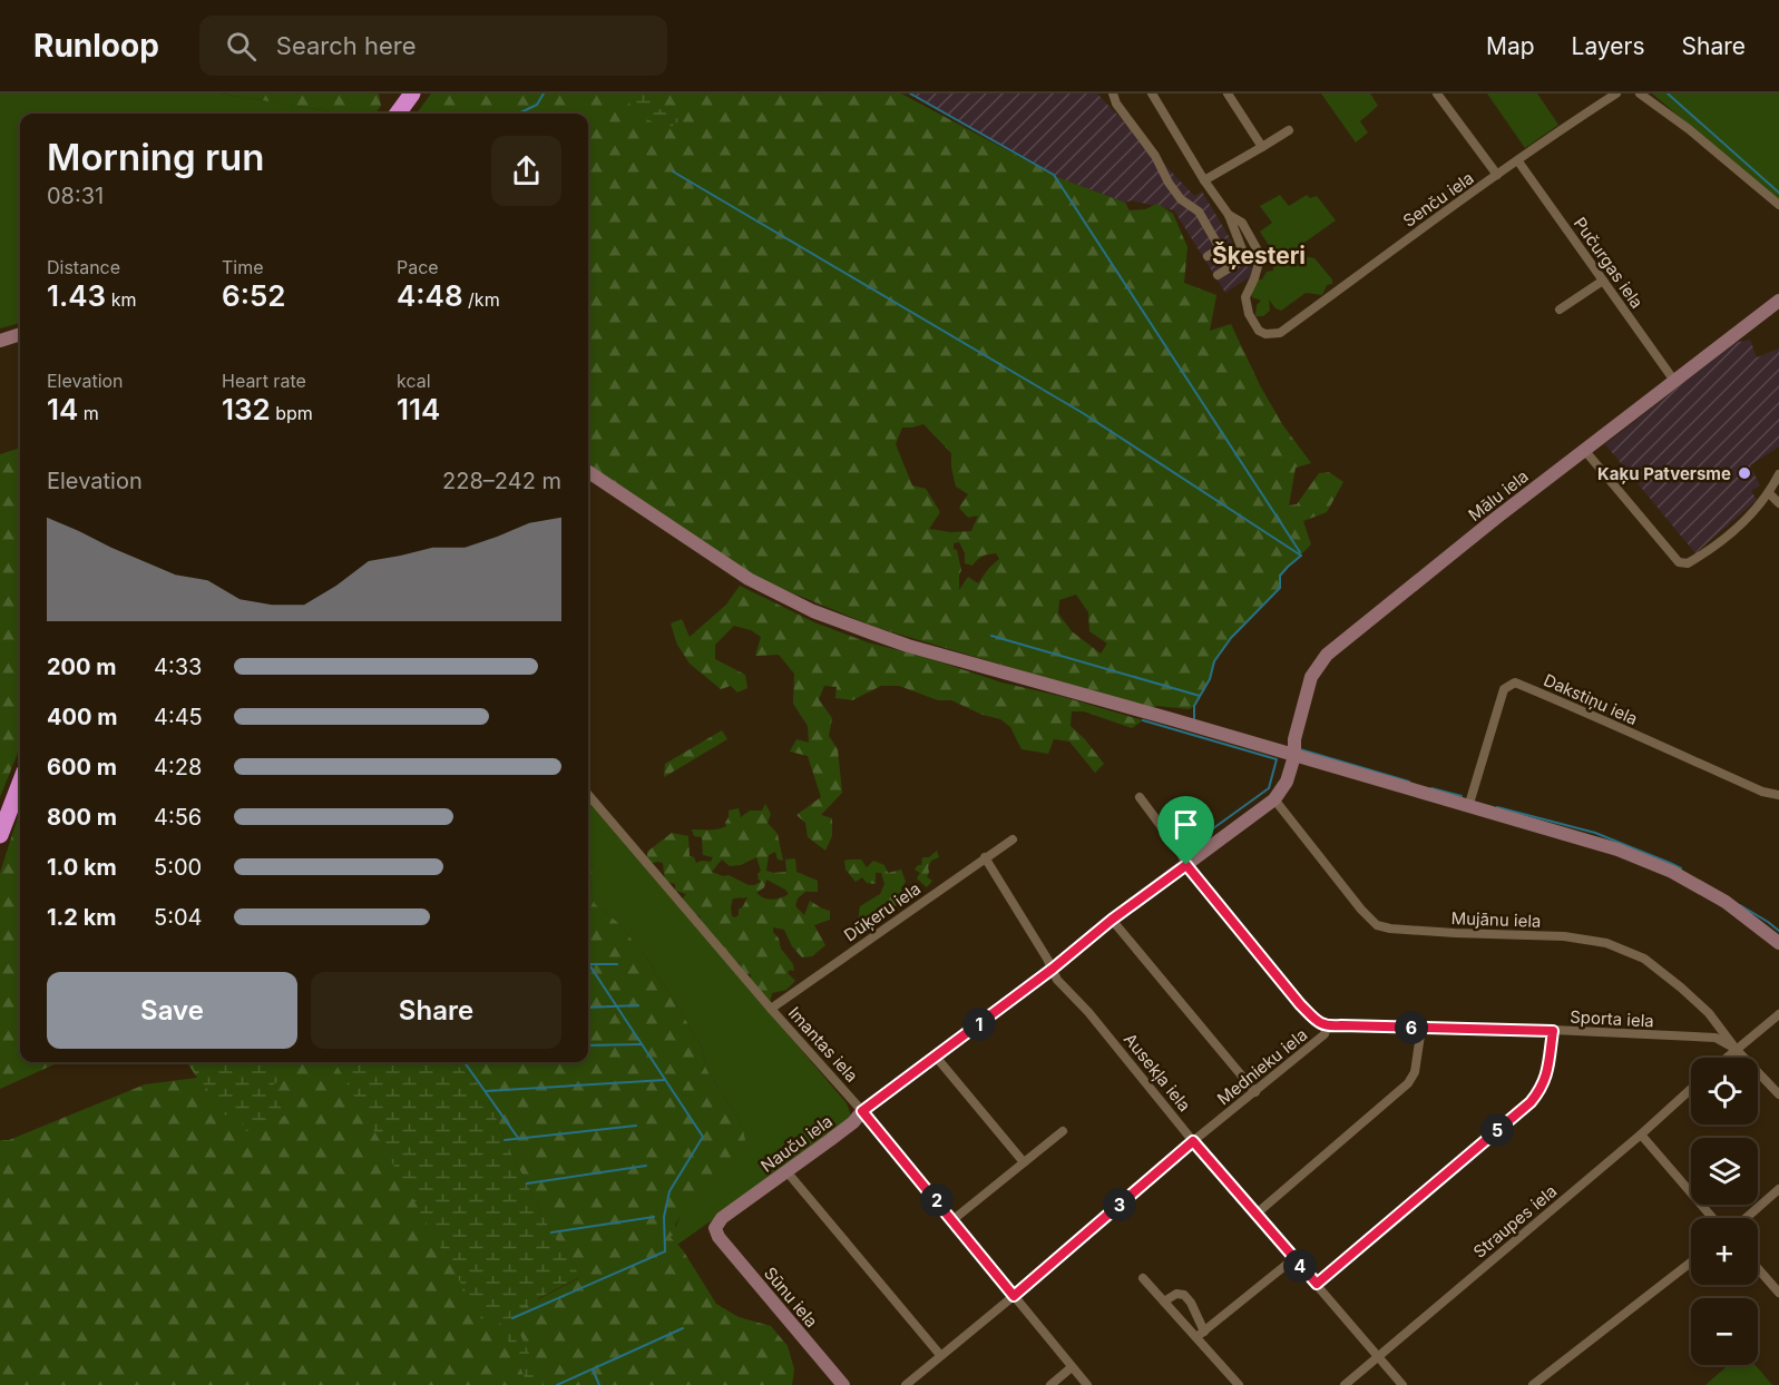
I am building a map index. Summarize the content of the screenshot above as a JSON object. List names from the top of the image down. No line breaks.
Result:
{"streets":{"street":["Senču iela","Pučurgas iela","Mālu iela","Dakstiņu iela","Dūķeru iela","Mujānu iela","Sporta iela","Imantas iela","Mednieku iela","Ausekļa iela","Nauču iela","Straupes iela","Sūnu iela"]},"crossings":[["Senču iela","Pučurgas iela"],["Pučurgas iela","Mālu iela"],["Mālu iela","Nauču iela"],["Dūķeru iela","Imantas iela"],["Dūķeru iela","Ausekļa iela"],["Mujānu iela","Sporta iela"],["Mujānu iela","Nauču iela"],["Sporta iela","Mednieku iela"],["Imantas iela","Mednieku iela"],["Imantas iela","Nauču iela"],["Mednieku iela","Ausekļa iela"],["Ausekļa iela","Nauču iela"],["Ausekļa iela","Straupes iela"],["Nauču iela","Sūnu iela"]],"districts":["Šķesteri"],"places":["Kaķu Patversme"],"page":{"header":"Runloop","search":"Search here","nav":["Map","Layers","Share"],"heading":["Morning run","08:31"],"stats":[["Distance","1.43 km"],["Time","6:52"],["Pace","4:48 /km"],["Elevation","14 m"],["Heart rate","132 bpm"],["kcal","114"]],"chart":["Elevation","228–242 m"],"list":[{"name":"200 m","note":"4:33"},{"name":"400 m","note":"4:45"},{"name":"600 m","note":"4:28"},{"name":"800 m","note":"4:56"},{"name":"1.0 km","note":"5:00"},{"name":"1.2 km","note":"5:04"}],"buttons":["Save","Share"],"pins":["1","6","5","2","3","4"],"map_buttons":["+","−"]}}
